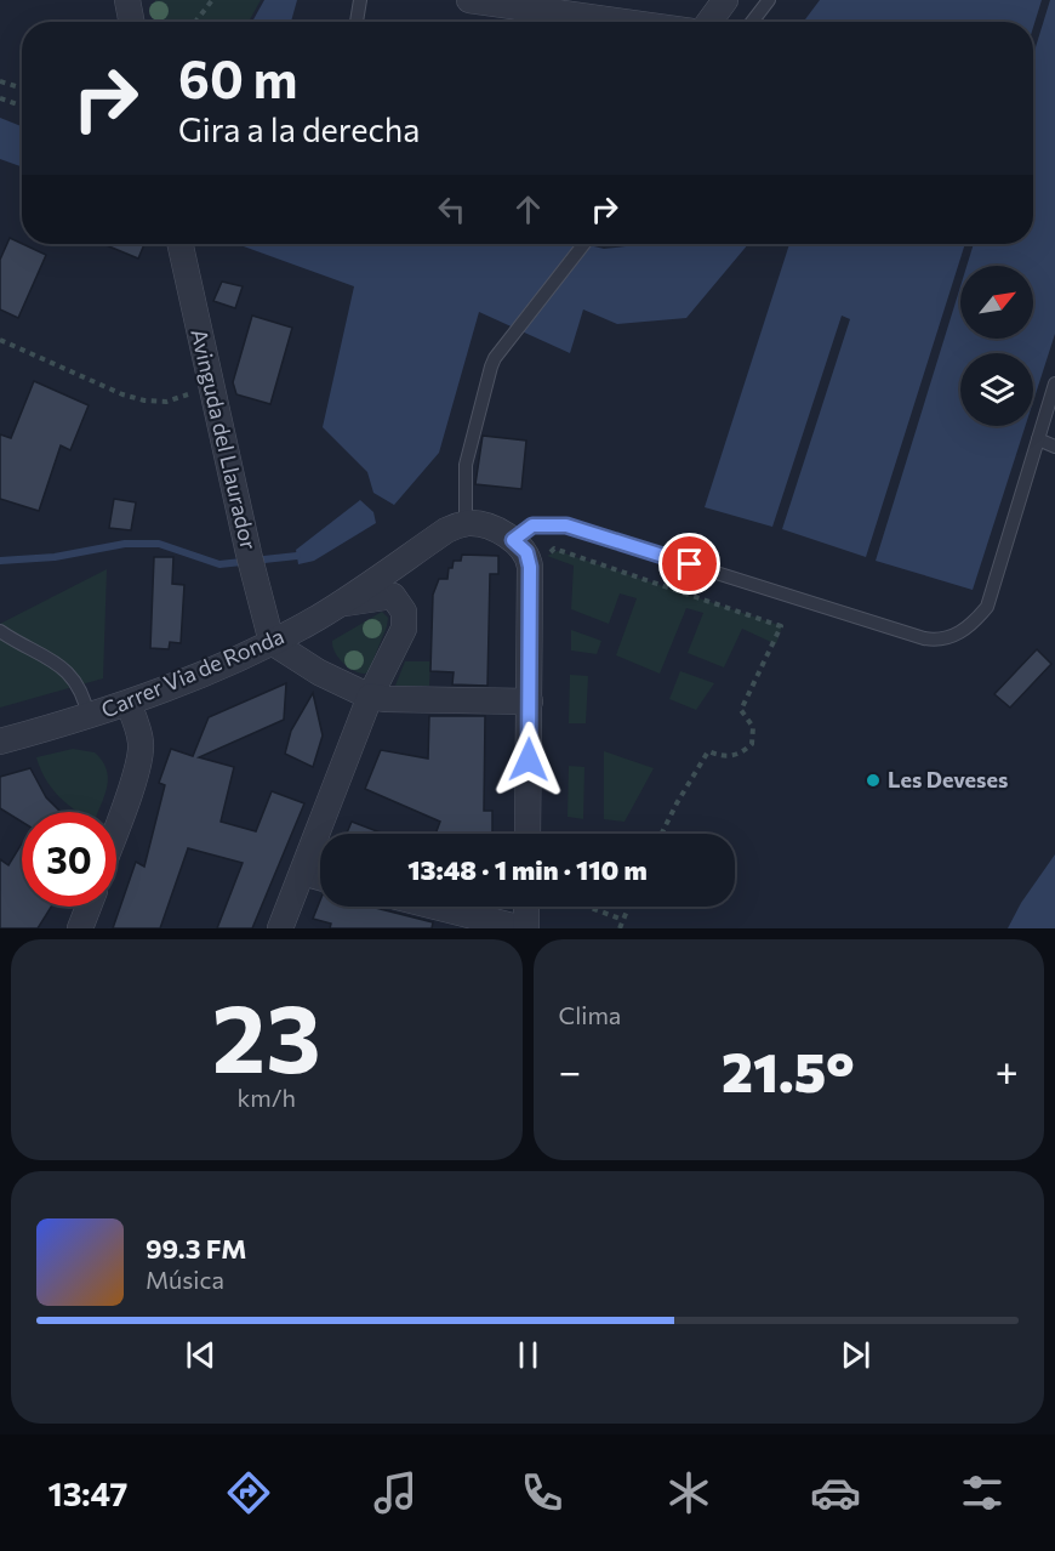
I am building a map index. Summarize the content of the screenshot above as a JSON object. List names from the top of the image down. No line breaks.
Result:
{"streets":{"street":["Avinguda del Llaurador","Carrer Via de Ronda"]},"crossings":[["Avinguda del Llaurador","Carrer Via de Ronda"]],"places":["Les Deveses"],"north":"top right","page":{"turn":["60 m","Gira a la derecha"],"limit":"30","trip":"13:48 · 1 min · 110 m","tile":[["23","km/h"],"Clima"],"heat":["−","21.5°","+"],"song":["99.3 FM","Música"],"tabs":"13:47"}}
